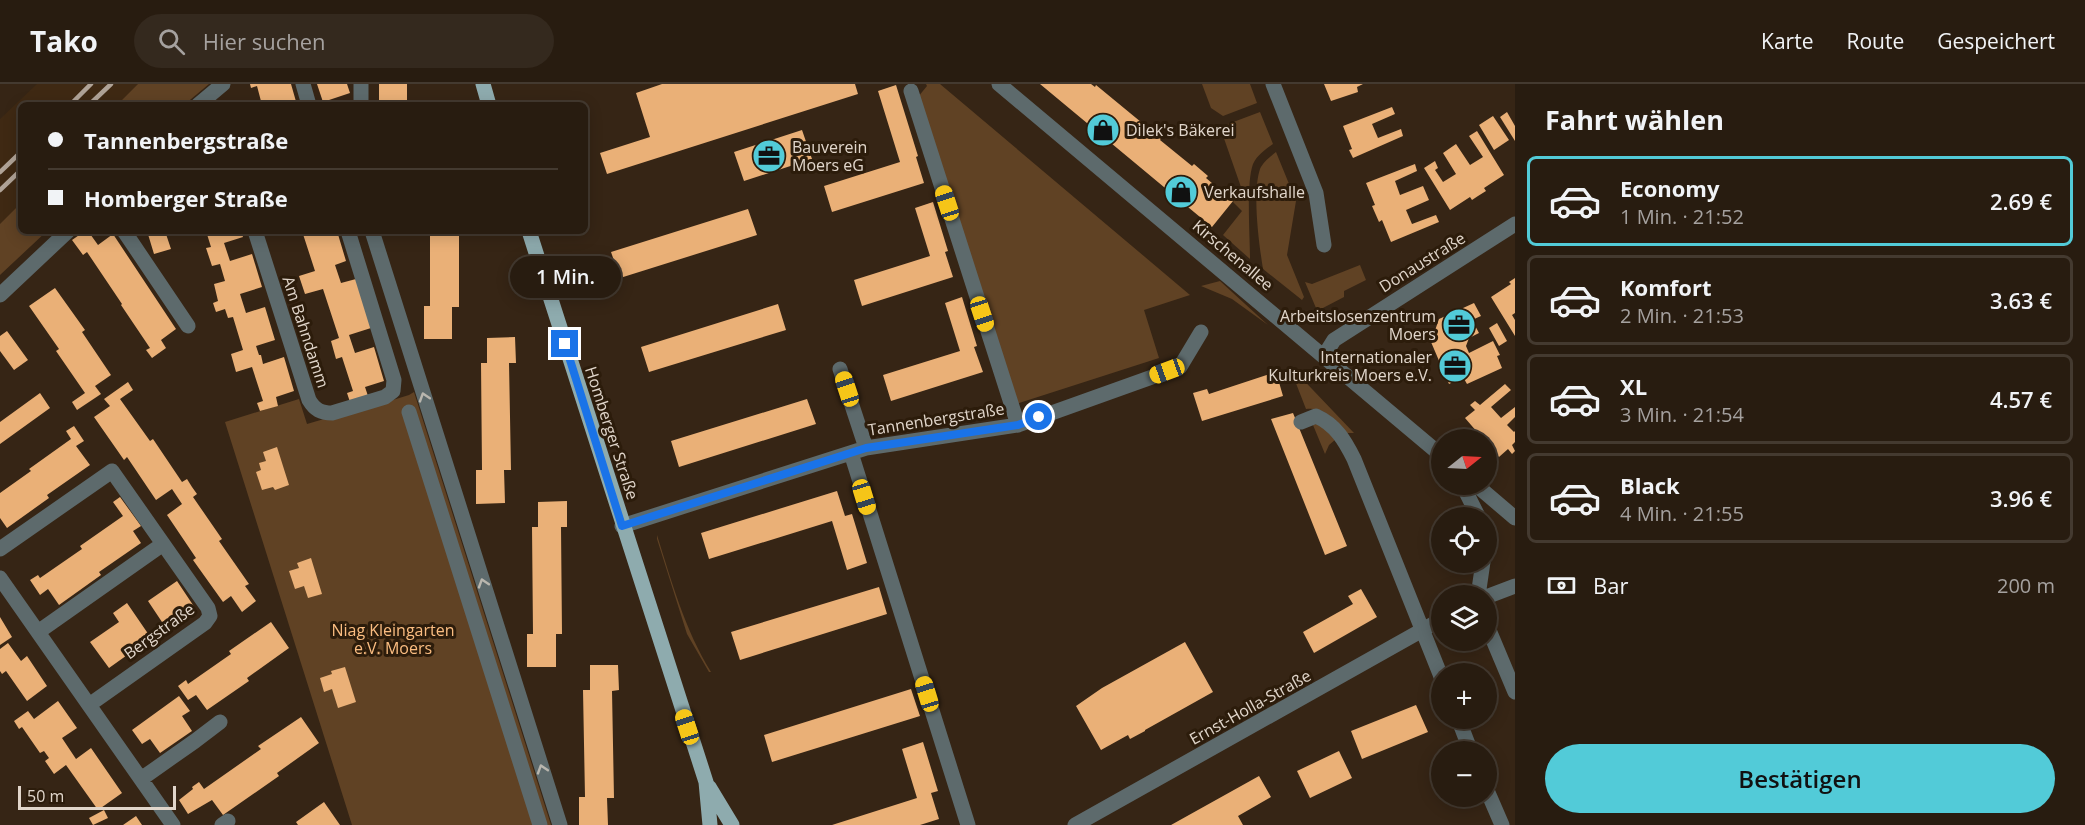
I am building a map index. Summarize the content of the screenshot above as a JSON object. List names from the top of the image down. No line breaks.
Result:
{"streets":{"main road":["Homberger Straße"],"street":["Kirschenallee","Donaustraße","Am Bahndamm","Tannenbergstraße","Bergstraße","Ernst-Holla-Straße"]},"crossings":[["Kirschenallee","Donaustraße"],["Tannenbergstraße","Homberger Straße"]],"parks":["Niag Kleingarten e.V. Moers"],"places":{"shop":["Dilek's Bäkerei","Verkaufshalle"],"office":["Bauverein Moers eG","Arbeitslosenzentrum Moers","Internationaler Kulturkreis Moers e.V."]},"scale_bar":"50 m","north":"right","page":{"header":"Tako","search":"Hier suchen","nav":["Karte","Route","Gespeichert"],"heading":"Fahrt wählen","banner":["Tannenbergstraße","Homberger Straße"],"list":[{"name":"Economy","note":"1 Min. · 21:52","value":"2.69 €"},{"name":"Komfort","note":"2 Min. · 21:53","value":"3.63 €"},{"name":"XL","note":"3 Min. · 21:54","value":"4.57 €"},{"name":"Black","note":"4 Min. · 21:55","value":"3.96 €"}],"bubble":"1 Min.","map_buttons":["+","−"],"pay":["Bar","200 m"],"buttons":"Bestätigen","scale":"50 m"}}
